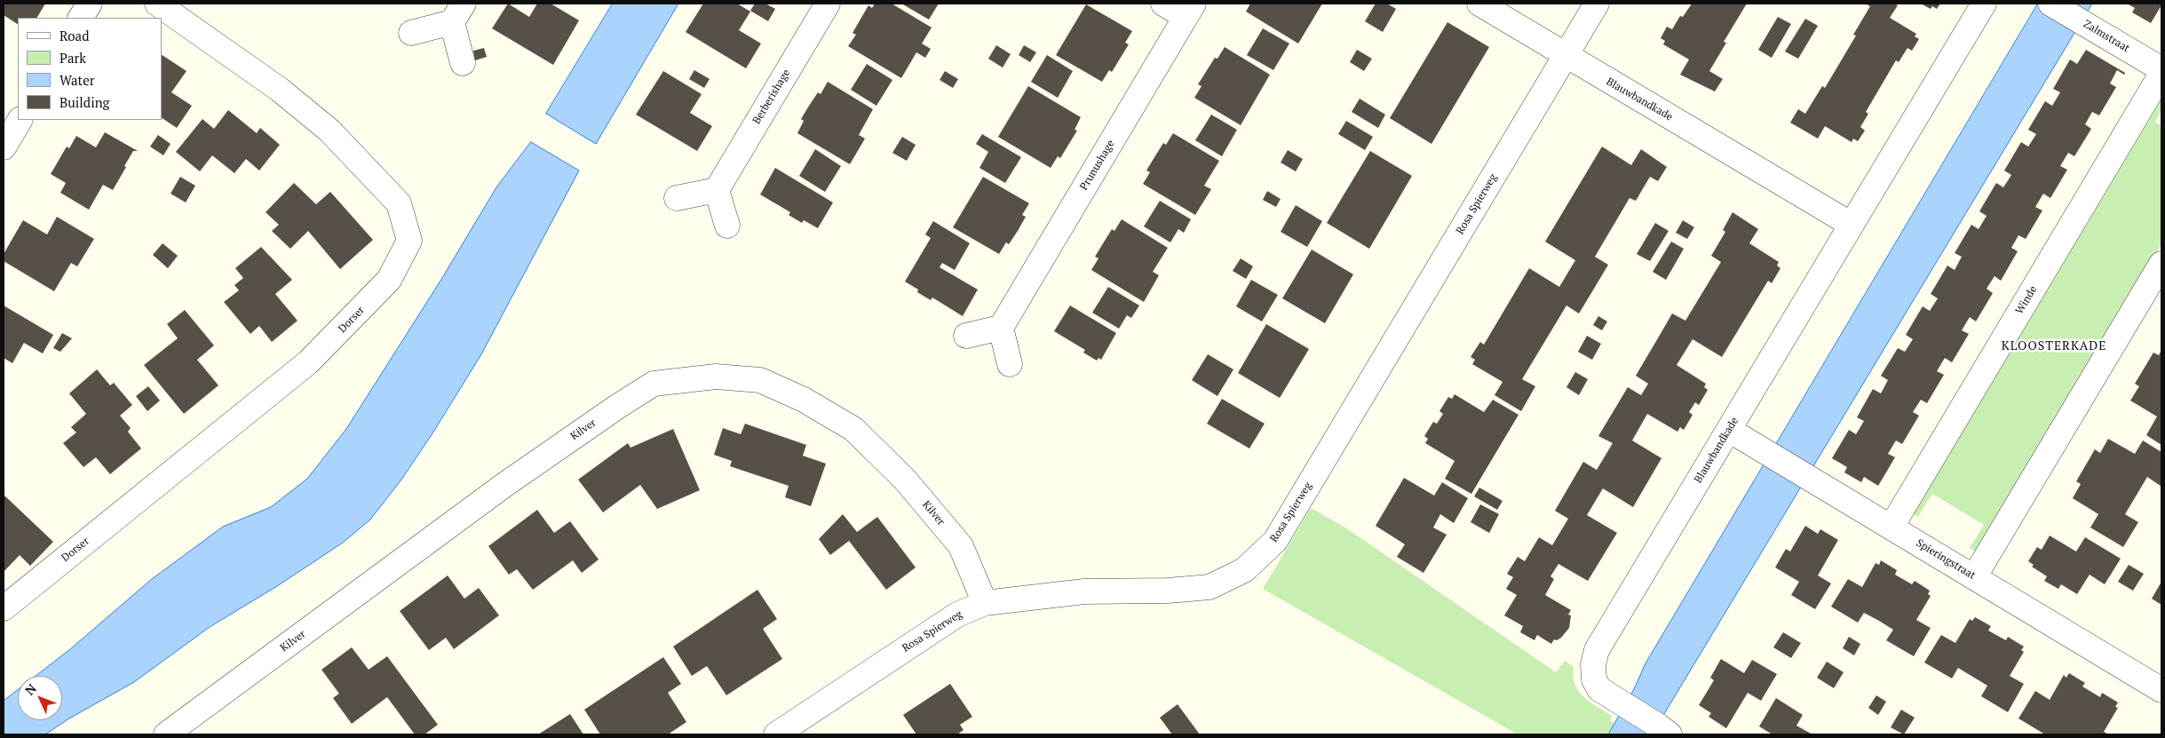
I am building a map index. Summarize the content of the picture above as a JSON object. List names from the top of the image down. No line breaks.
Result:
{"streets":{"street":["Zalmstraat","Berberishage","Blauwbandkade","Prunushage","Rosa Spierweg","Winde","Dorser","Kilver","Spieringstraat"]},"crossings":[["Blauwbandkade","Rosa Spierweg"],["Blauwbandkade","Spieringstraat"],["Rosa Spierweg","Kilver"],["Winde","Spieringstraat"]],"districts":["KLOOSTERKADE"],"legend":["Road","Park","Water","Building"],"north":"top left"}
